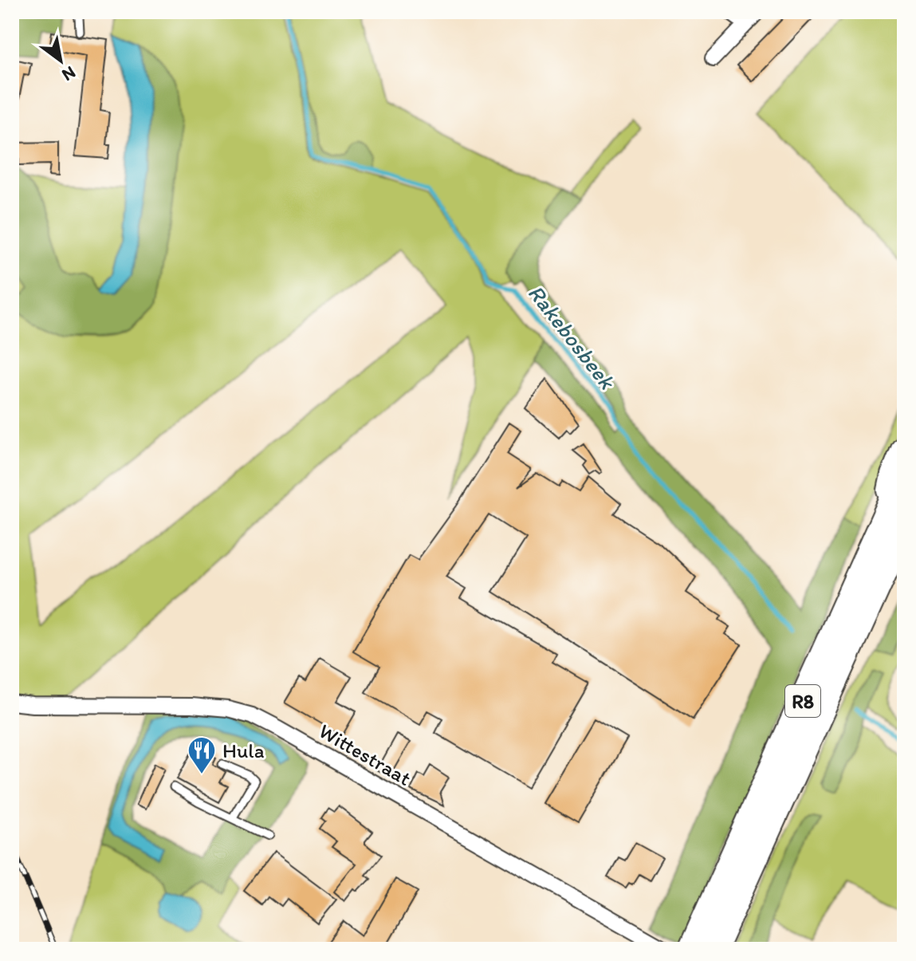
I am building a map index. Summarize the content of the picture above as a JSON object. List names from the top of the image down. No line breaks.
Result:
{"streets":{"highway":["R8"],"street":["Wittestraat"]},"crossings":[["R8","Wittestraat"]],"water":["Rakebosbeek"],"places":{"restaurant":["Hula"]},"north":"bottom right"}
